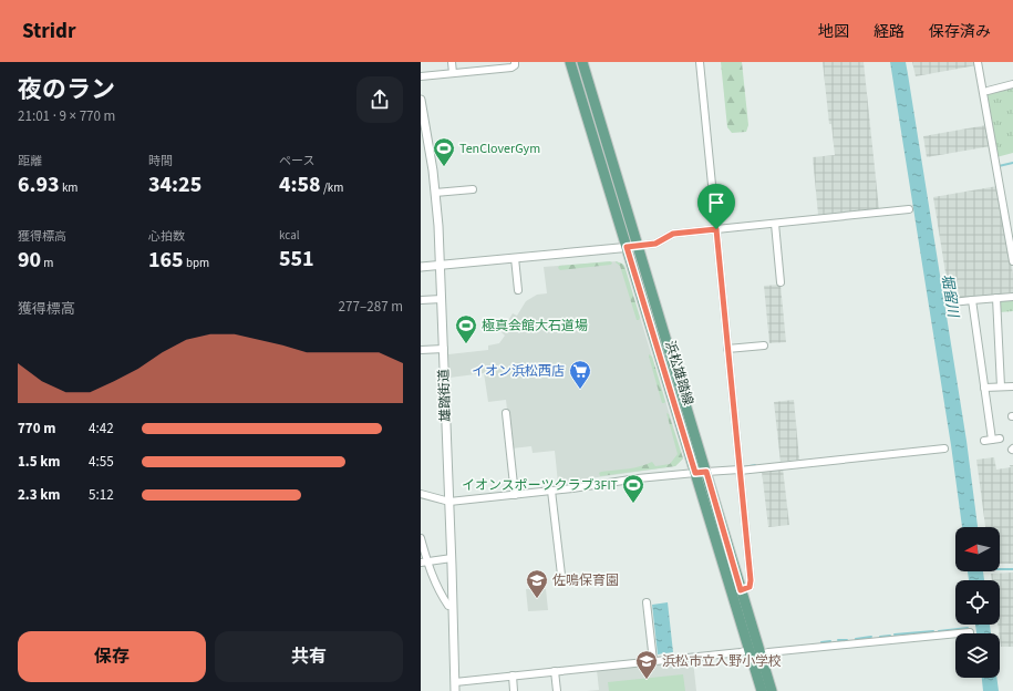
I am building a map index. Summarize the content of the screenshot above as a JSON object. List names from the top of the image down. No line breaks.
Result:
{"streets":{"main road":["浜松雄踏線"],"street":["雄踏街道"]},"water":["堀留川"],"places":{"sports":["TenCloverGym","極真会館大石道場","イオンスポーツクラブ3FIT"],"supermarket":["イオン浜松西店"],"school or university":["佐鳴保育園","浜松市立入野小学校"]},"north":"left","page":{"header":"Stridr","nav":["地図","経路","保存済み"],"heading":["夜のラン","21:01 · 9 × 770 m"],"stats":[["距離","6.93 km"],["時間","34:25"],["ペース","4:58 /km"],["獲得標高","90 m"],["心拍数","165 bpm"],["kcal","551"]],"chart":["獲得標高","277–287 m"],"list":[{"name":"770 m","note":"4:42"},{"name":"1.5 km","note":"4:55"},{"name":"2.3 km","note":"5:12"}],"buttons":["保存","共有"]}}
